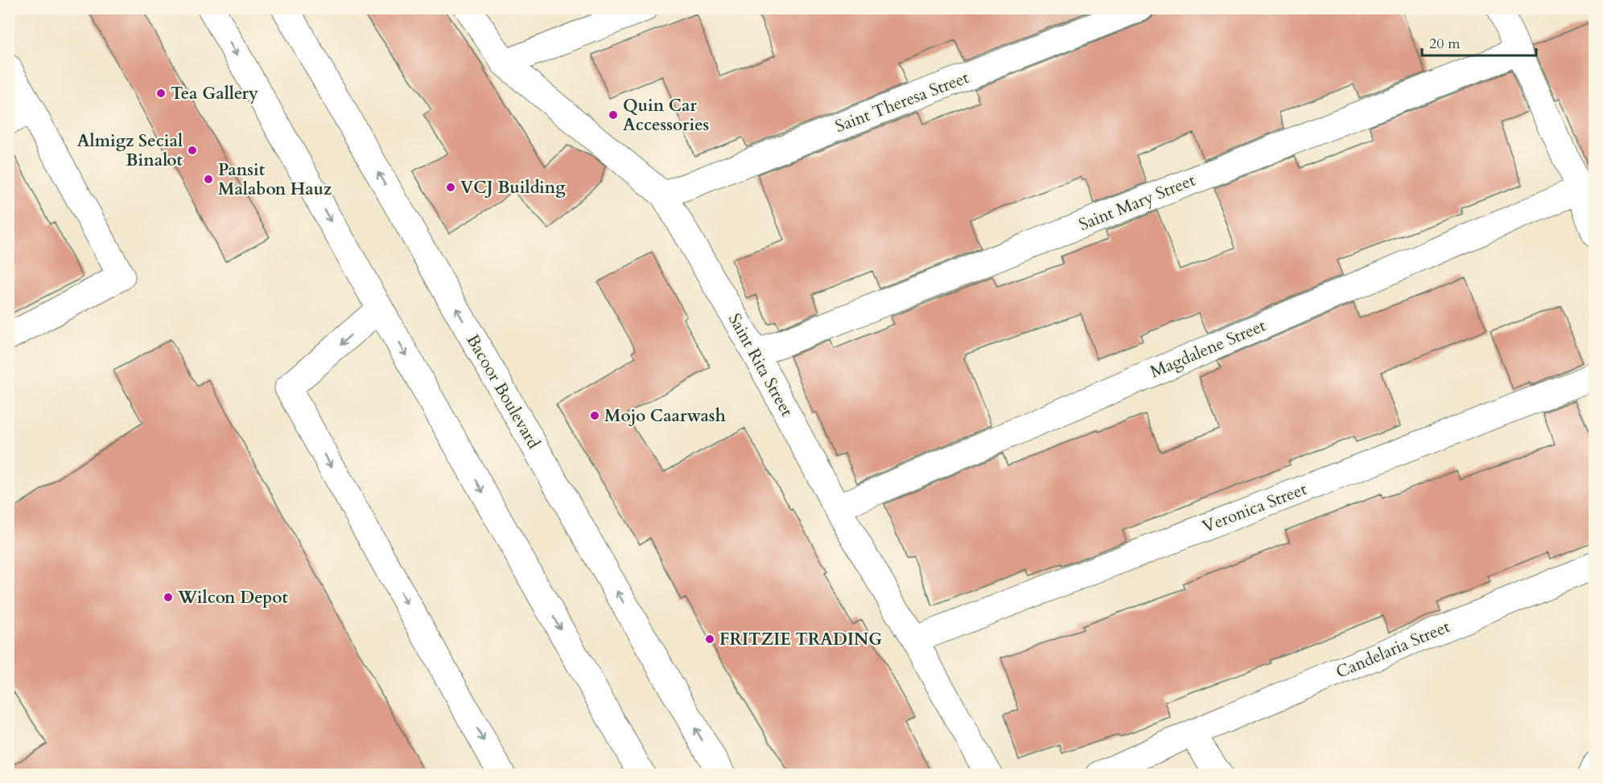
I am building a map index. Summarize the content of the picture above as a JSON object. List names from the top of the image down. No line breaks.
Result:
{"streets":{"street":["Saint Theresa Street","Saint Mary Street","Magdalene Street","Saint Rita Street","Bacoor Boulevard","Veronica Street","Candelaria Street"]},"crossings":[["Saint Theresa Street","Saint Rita Street"],["Saint Mary Street","Saint Rita Street"],["Magdalene Street","Saint Rita Street"],["Saint Rita Street","Veronica Street"]],"places":["Tea Gallery","Quin Car Accessories","Almigz Secial Binalot","Pansit Malabon Hauz","VCJ Building","Mojo Caarwash","Wilcon Depot","FRITZIE TRADING"],"scale_bar":"20 m"}
